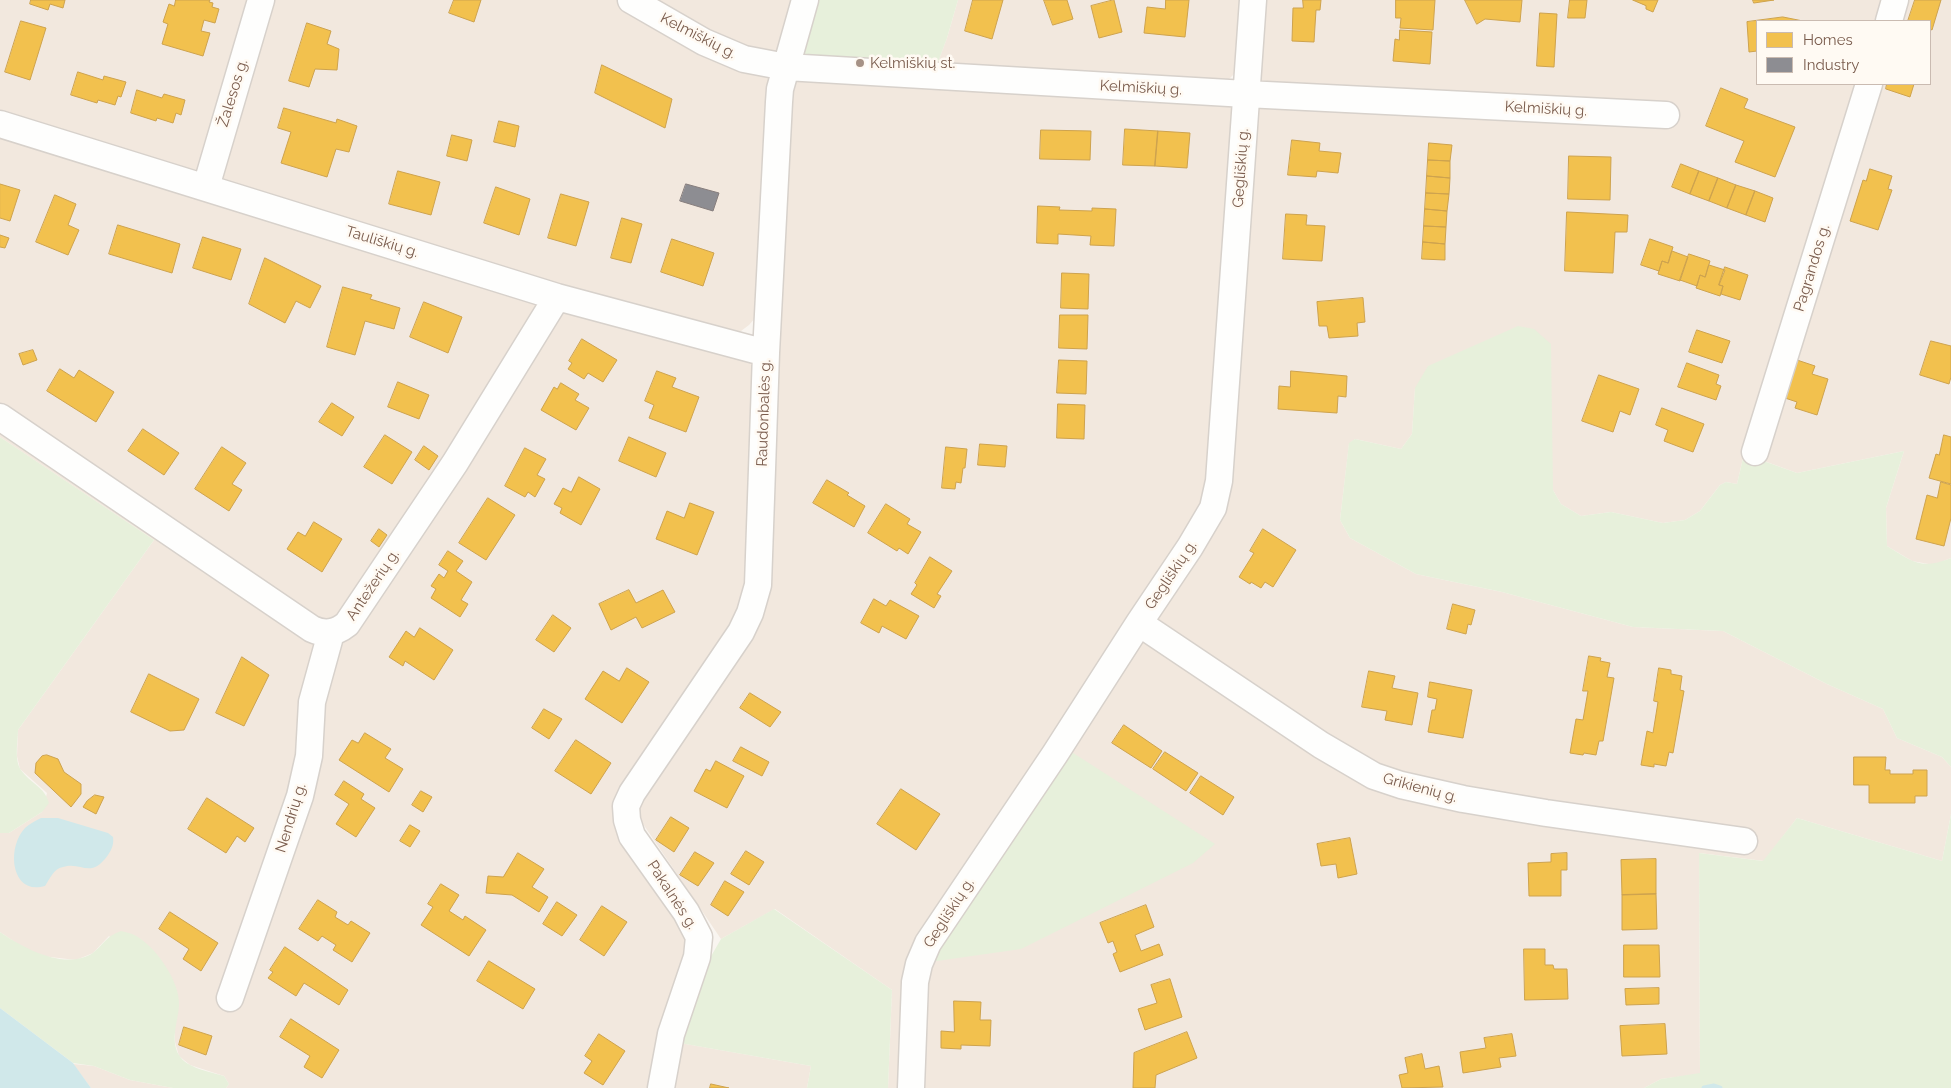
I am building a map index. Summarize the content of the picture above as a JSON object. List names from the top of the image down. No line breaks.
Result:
{"streets":{"street":["Kelmiškių g.","Žalesos g.","Gegliškių g.","Tauliškių g.","Pagrandos g.","Raudonbalės g.","Antežerių g.","Grikienių g.","Nendrių g.","Pakalnės g."]},"crossings":[["Kelmiškių g.","Gegliškių g."],["Kelmiškių g.","Raudonbalės g."],["Žalesos g.","Tauliškių g."],["Gegliškių g.","Grikienių g."],["Tauliškių g.","Raudonbalės g."],["Tauliškių g.","Antežerių g."],["Raudonbalės g.","Pakalnės g."],["Antežerių g.","Nendrių g."]],"places":["Kelmiškių st."],"legend":["Homes","Industry"]}
